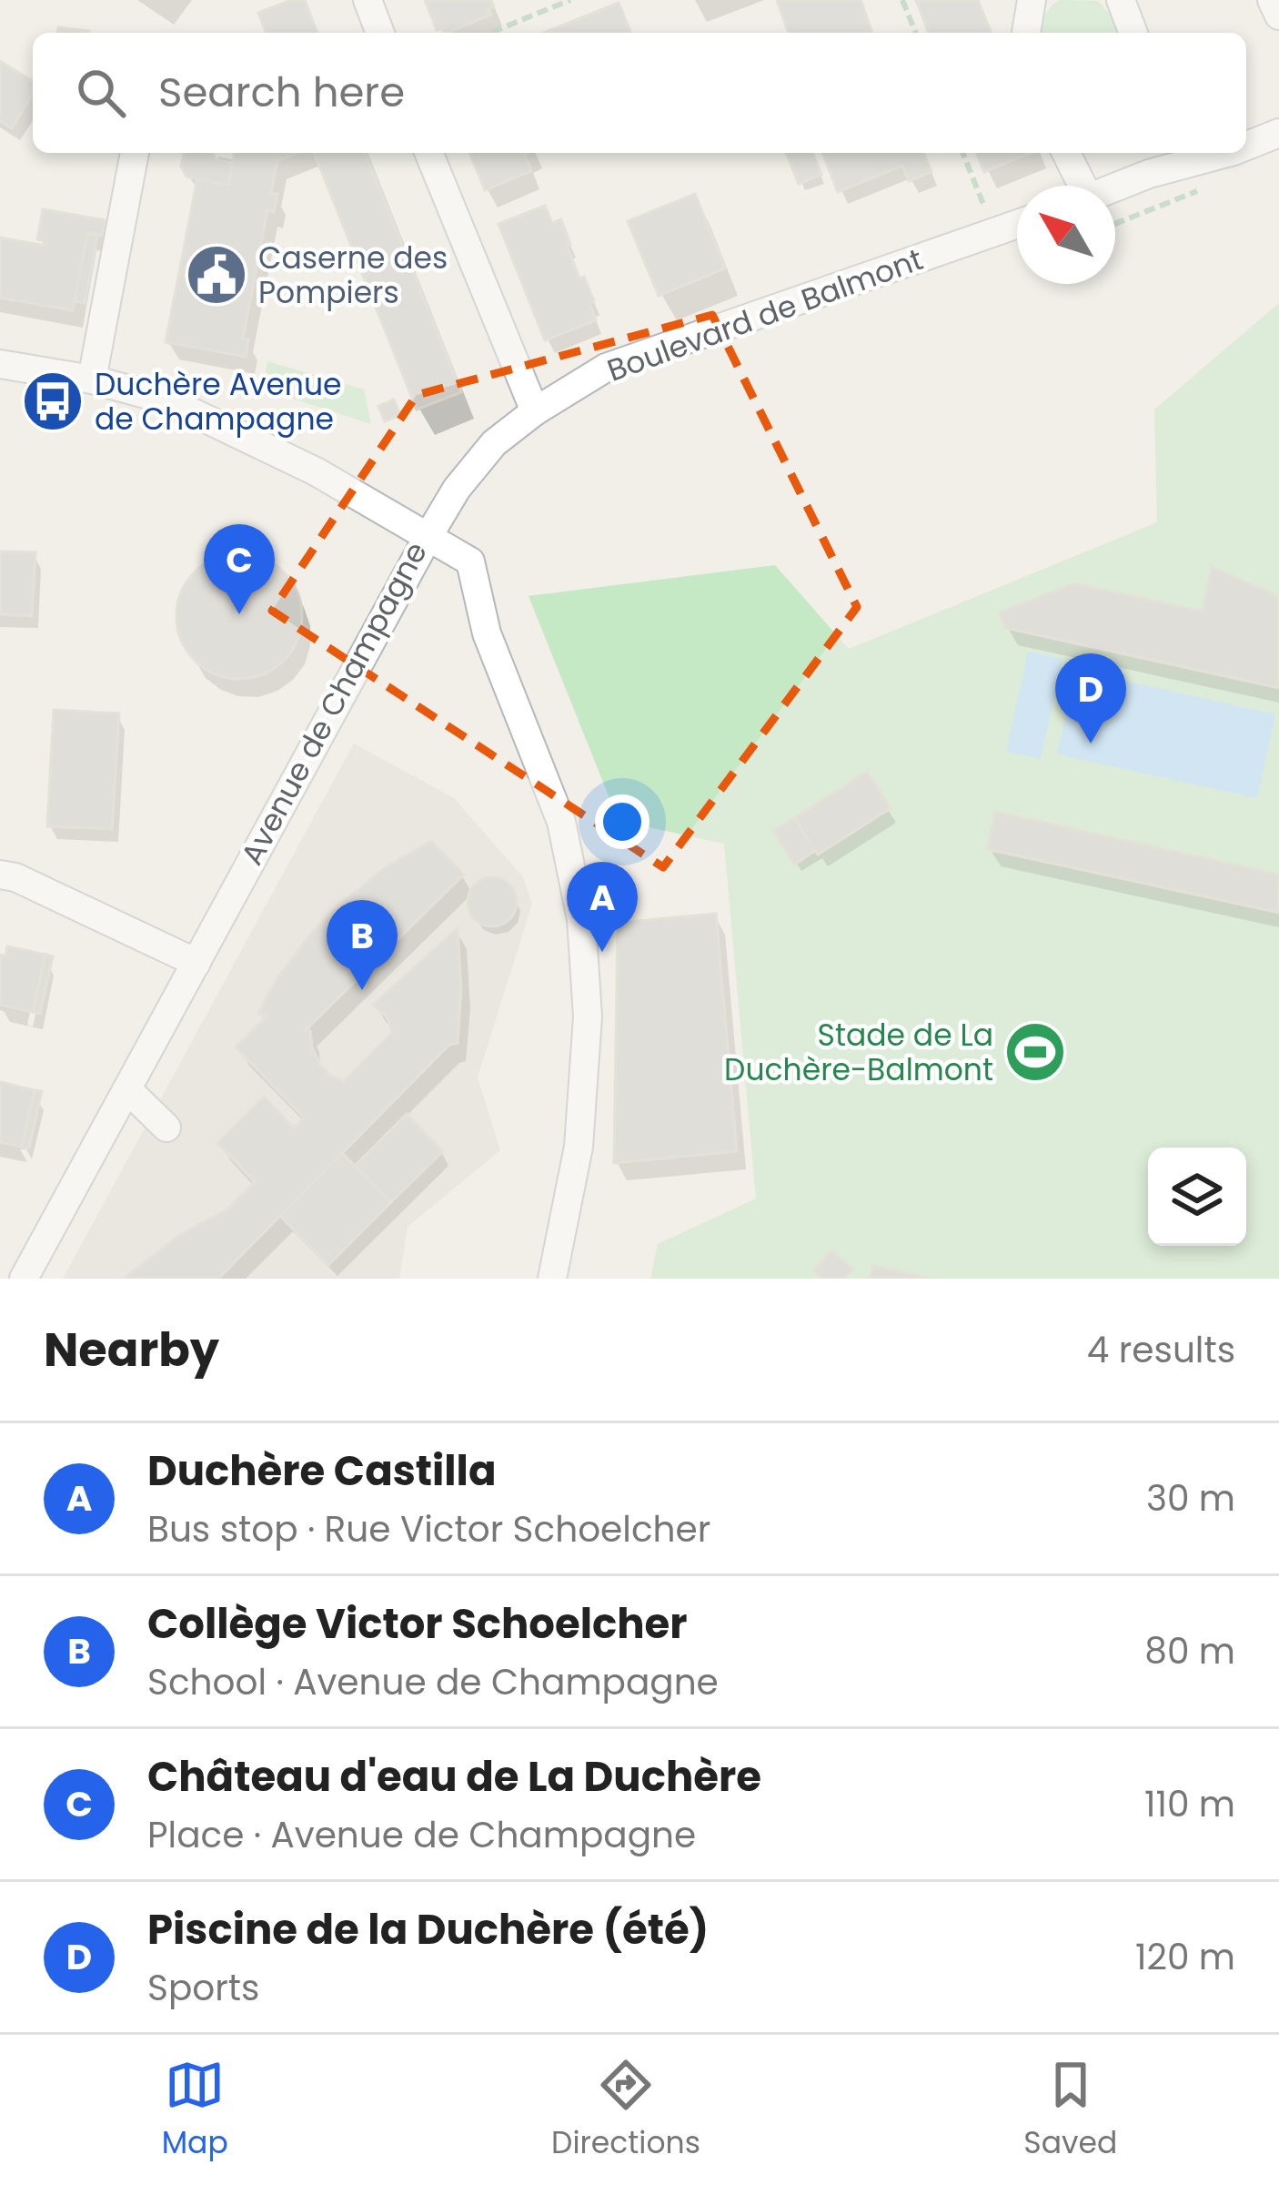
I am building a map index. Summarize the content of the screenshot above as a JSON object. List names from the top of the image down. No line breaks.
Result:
{"streets":{"street":["Boulevard de Balmont","Avenue de Champagne"]},"crossings":[["Boulevard de Balmont","Avenue de Champagne"]],"places":{"public building":["Caserne des Pompiers"],"bus stop":["Duchère Avenue de Champagne"],"sports":["Stade de La Duchère-Balmont"]},"north":"top left","page":{"search":"Search here","pins":["C","D","A","B"],"heading":["Nearby","4 results"],"list":[{"mark":"A","name":"Duchère Castilla","note":"Bus stop · Rue Victor Schoelcher","value":"30 m"},{"mark":"B","name":"Collège Victor Schoelcher","note":"School · Avenue de Champagne","value":"80 m"},{"mark":"C","name":"Château d'eau de La Duchère","note":"Place · Avenue de Champagne","value":"110 m"},{"mark":"D","name":"Piscine de la Duchère (été)","note":"Sports","value":"120 m"}],"nav":["Map","Directions","Saved"]}}
